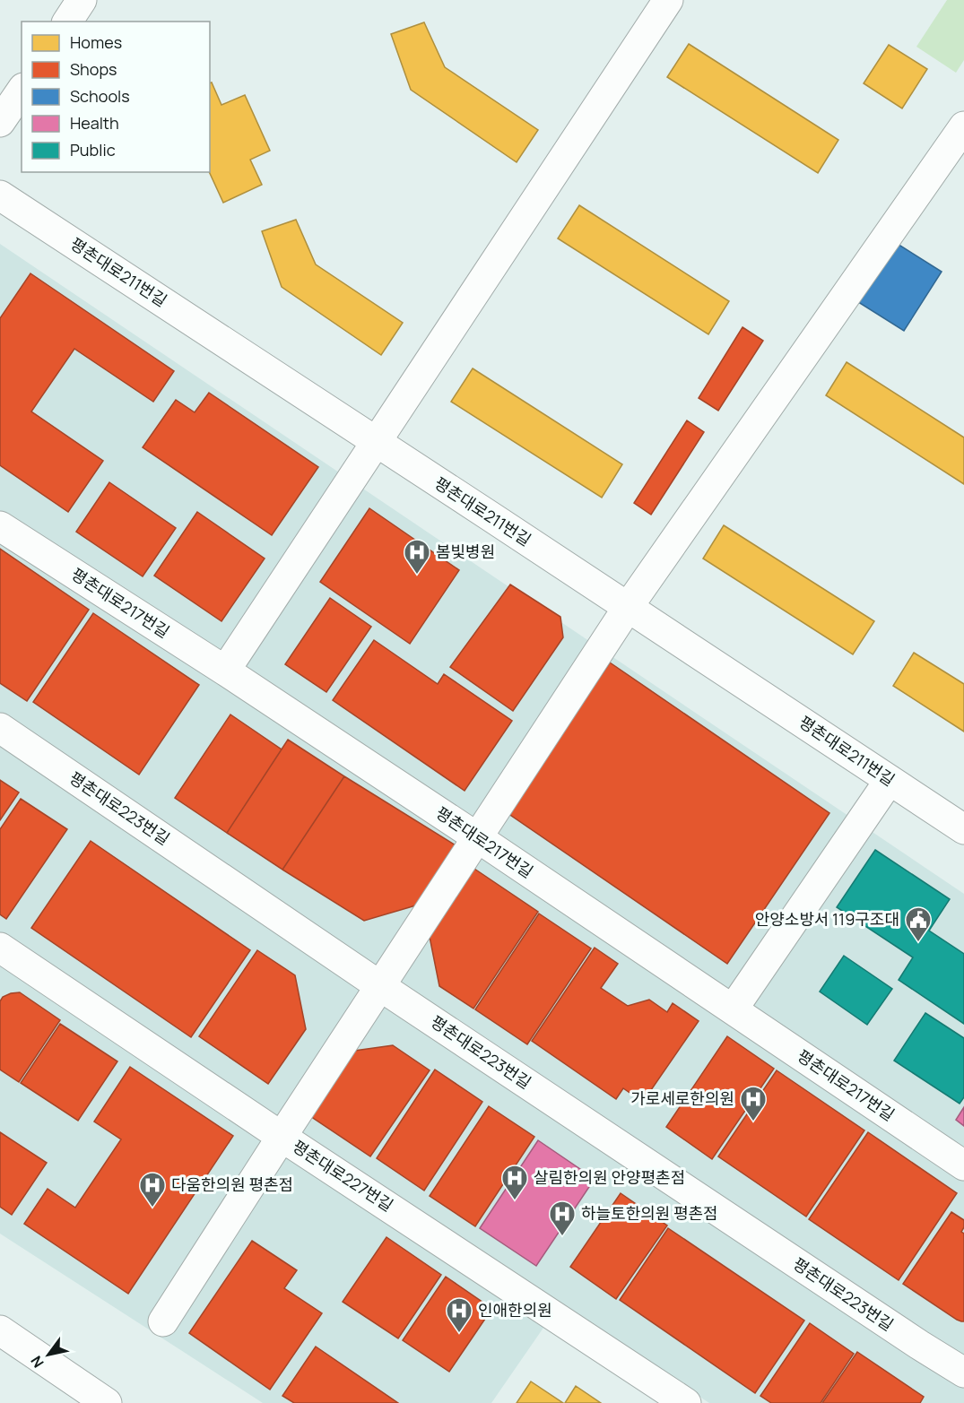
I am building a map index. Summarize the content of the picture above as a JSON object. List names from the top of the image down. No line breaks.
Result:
{"streets":{"street":["평촌대로211번길","평촌대로217번길","평촌대로223번길","평촌대로227번길"]},"places":{"hospital":["봄빛병원","가로세로한의원","살림한의원 안양평촌점","다움한의원 평촌점","하늘토한의원 평촌점","인애한의원"],"public building":["안양소방서 119구조대"]},"legend":["Homes","Shops","Schools","Health","Public"],"north":"bottom left"}
